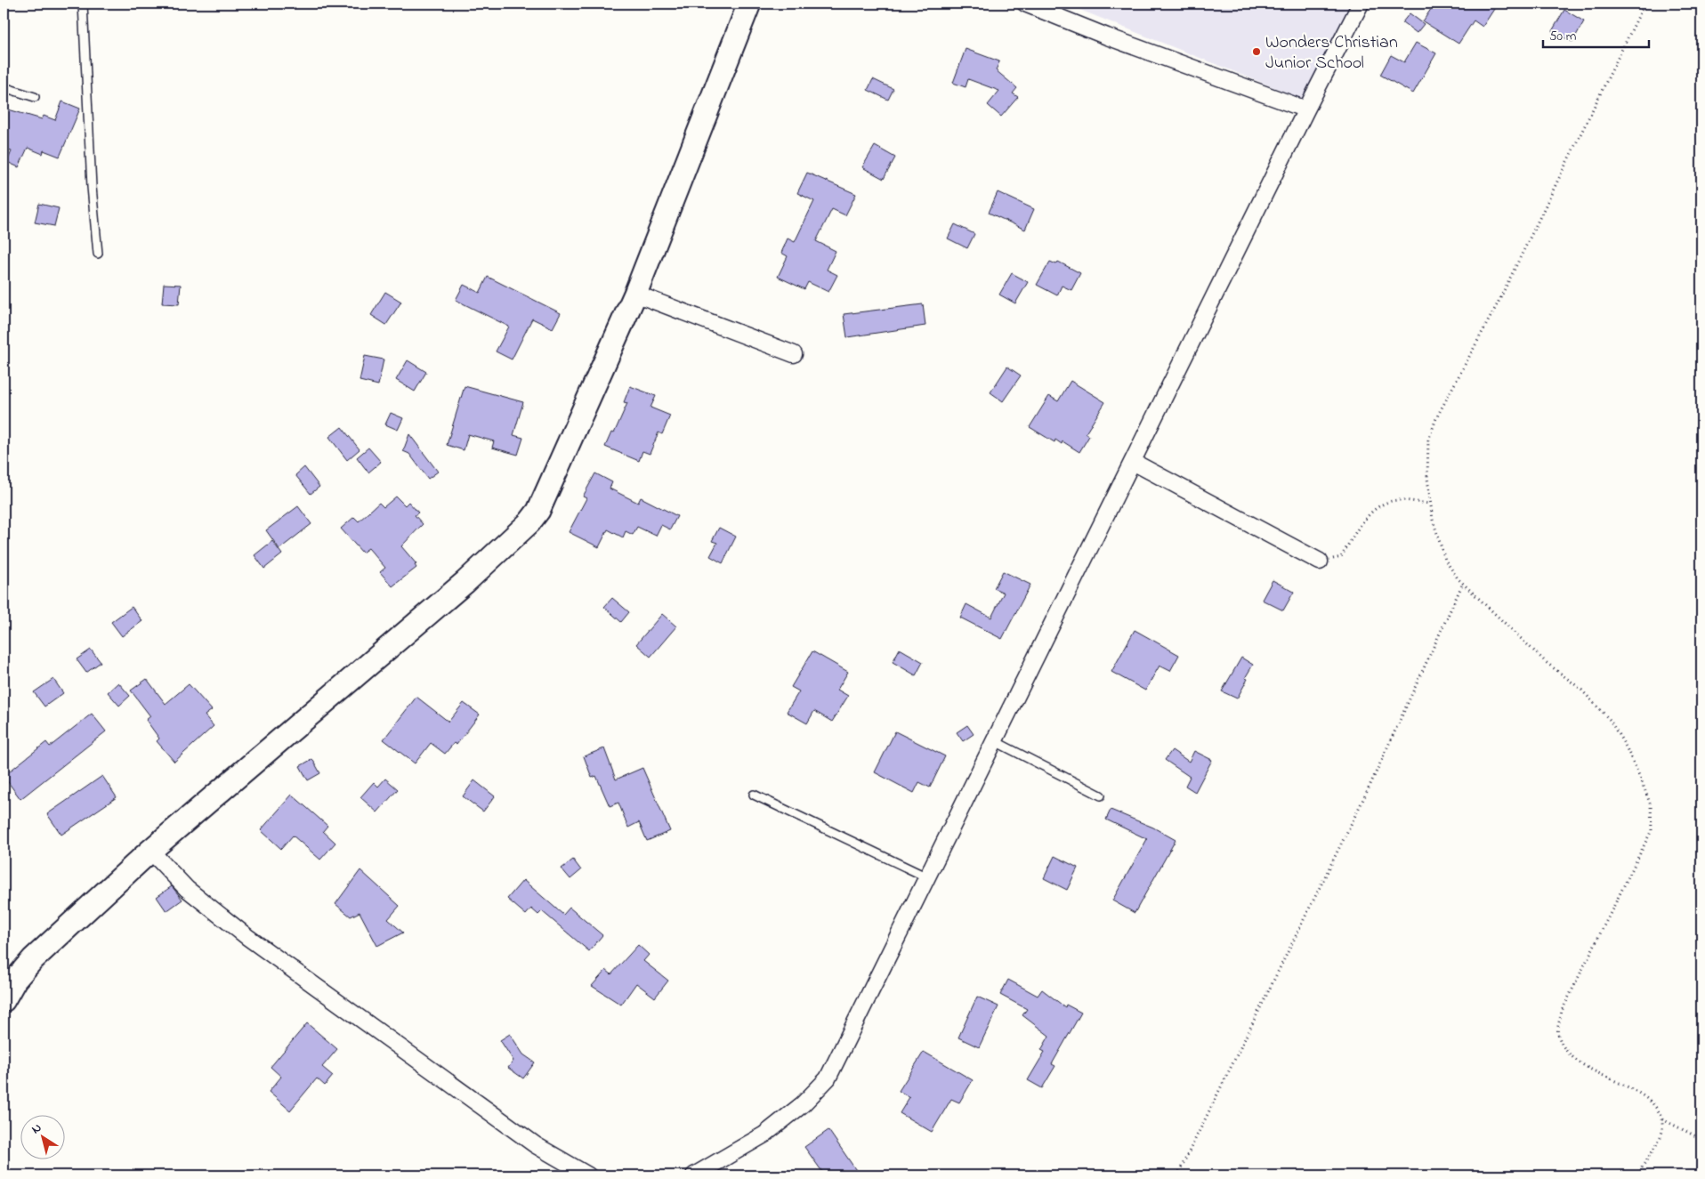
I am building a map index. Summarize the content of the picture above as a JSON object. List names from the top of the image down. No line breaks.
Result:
{"places":["Wonders Christian Junior School"],"scale_bar":"50 m","north":"top left"}
